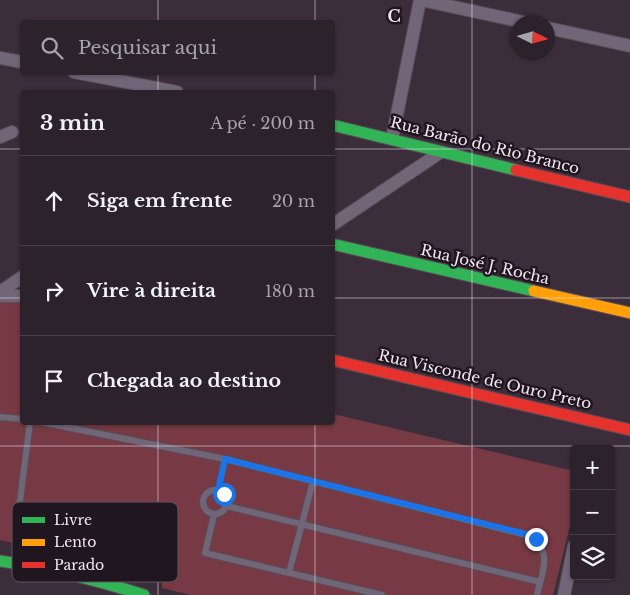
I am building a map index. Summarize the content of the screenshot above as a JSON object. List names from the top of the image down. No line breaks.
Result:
{"streets":{"street":["Rua Barão do Rio Branco","Rua José J. Rocha","Rua Visconde de Ouro Preto"]},"legend":["Livre","Lento","Parado"],"north":"right","page":{"search":"Pesquisar aqui","heading":["3 min","A pé · 200 m"],"list":[["Siga em frente","20 m"],["Vire à direita","180 m"],"Chegada ao destino"],"map_buttons":["+","−"]},"grid":{"columns":["C"]}}
